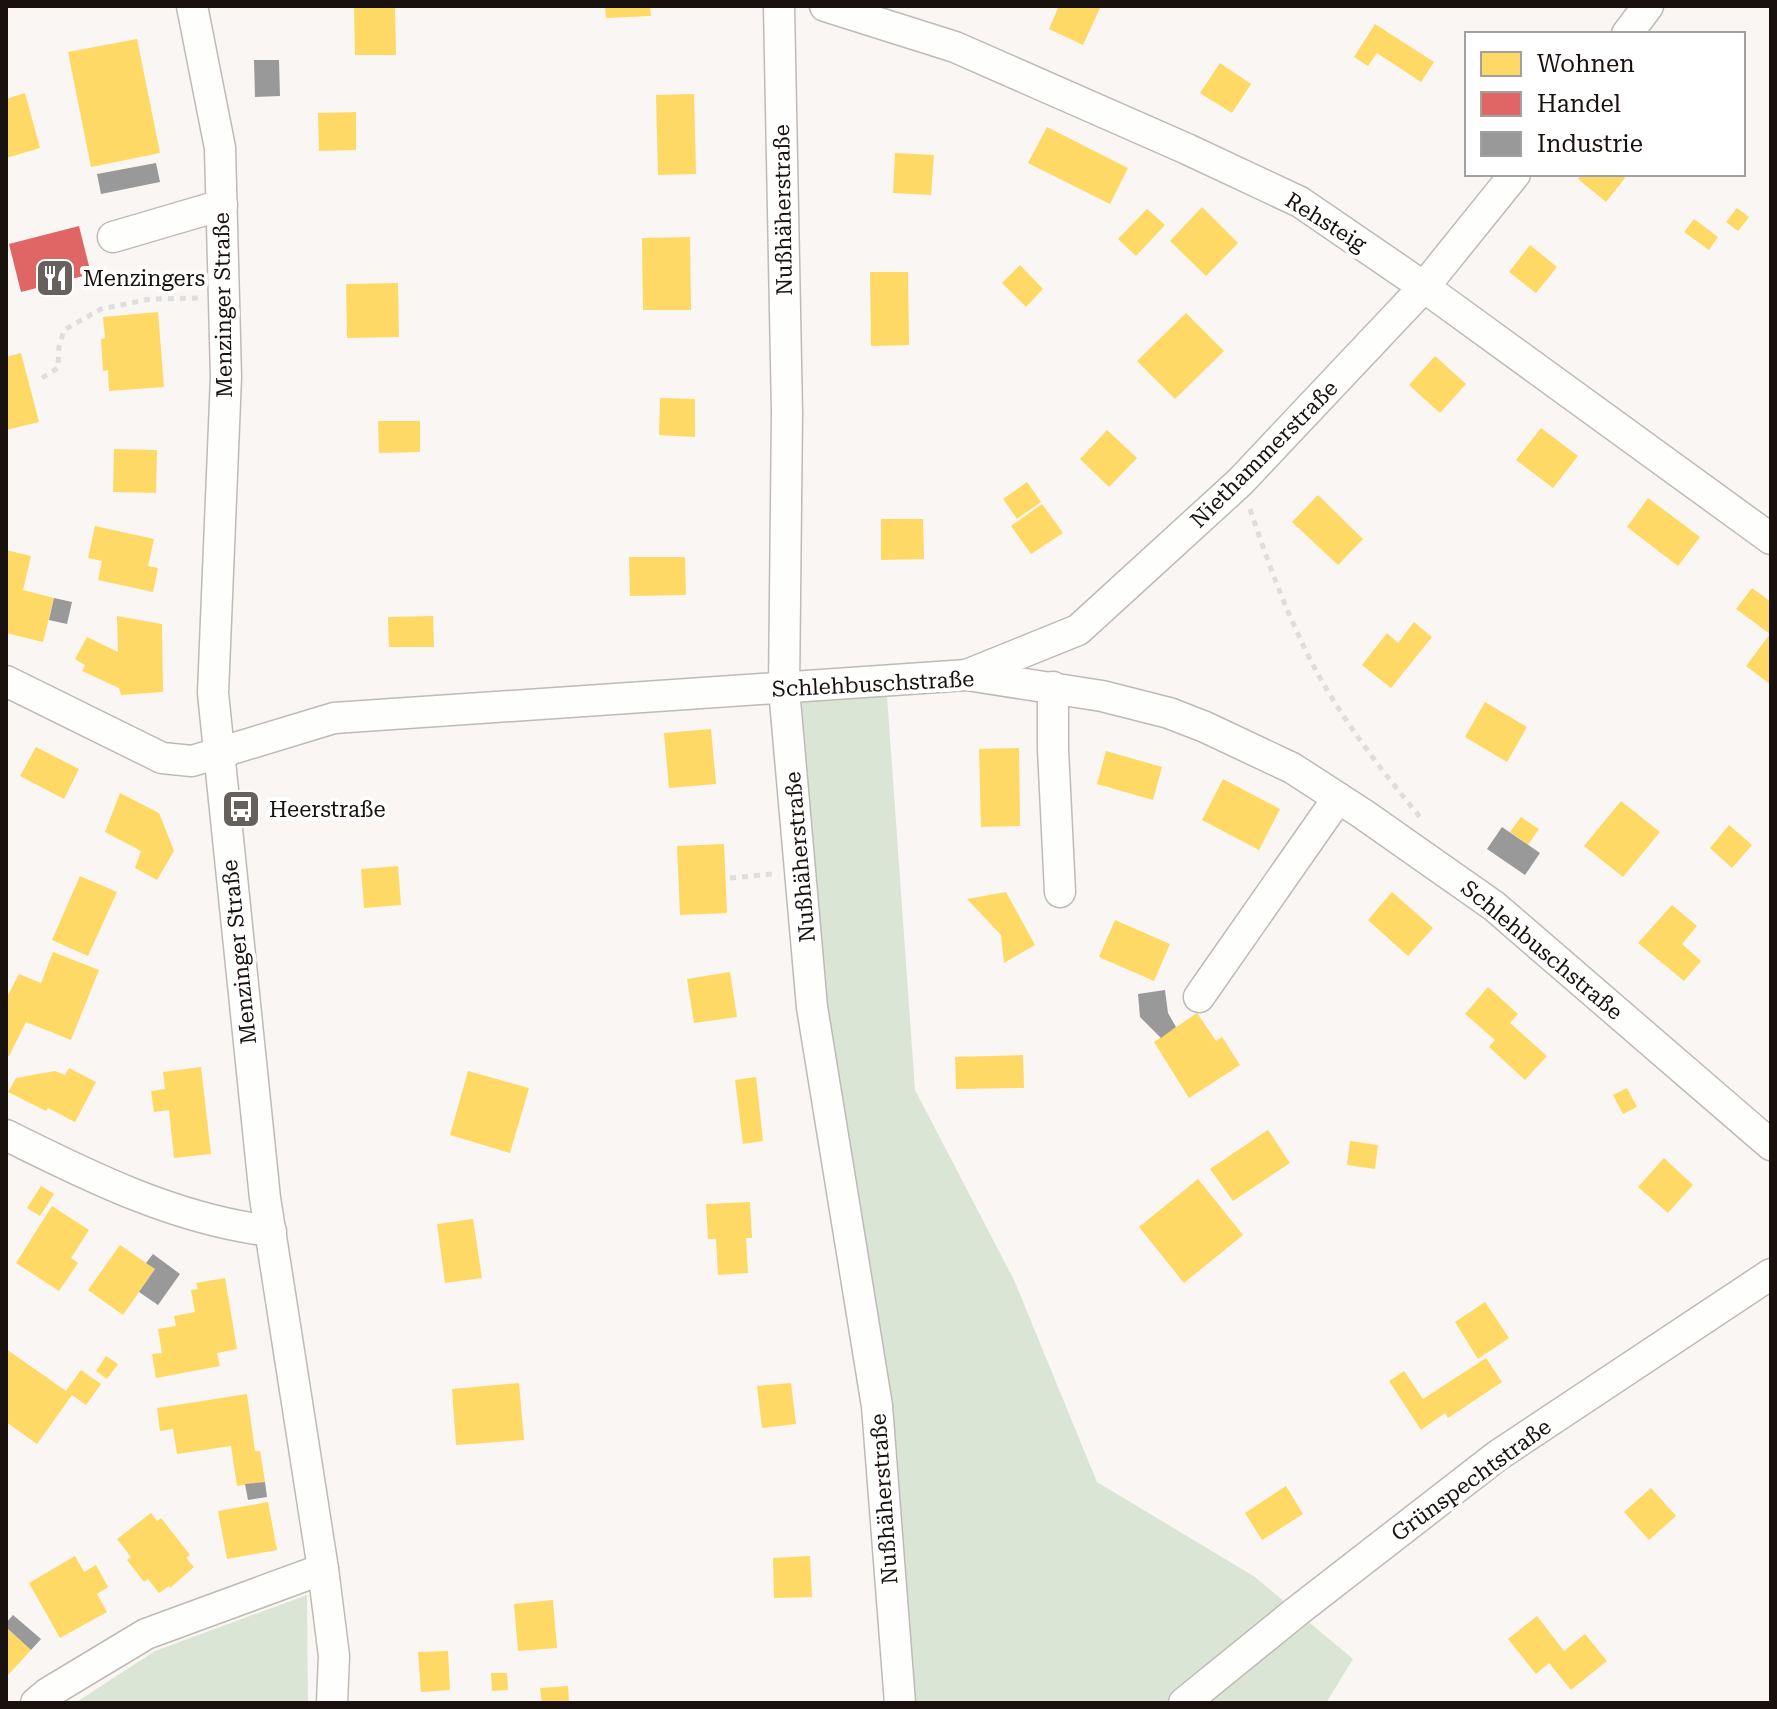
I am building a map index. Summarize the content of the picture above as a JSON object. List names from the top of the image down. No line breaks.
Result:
{"streets":{"street":["Nußhäherstraße","Rehsteig","Menzinger Straße","Niethammerstraße","Schlehbuschstraße","Grünspechtstraße"]},"crossings":[["Nußhäherstraße","Schlehbuschstraße"],["Rehsteig","Niethammerstraße"],["Menzinger Straße","Schlehbuschstraße"],["Niethammerstraße","Schlehbuschstraße"]],"places":{"restaurant":["Menzingers"],"bus stop":["Heerstraße"]},"legend":["Wohnen","Handel","Industrie"]}
